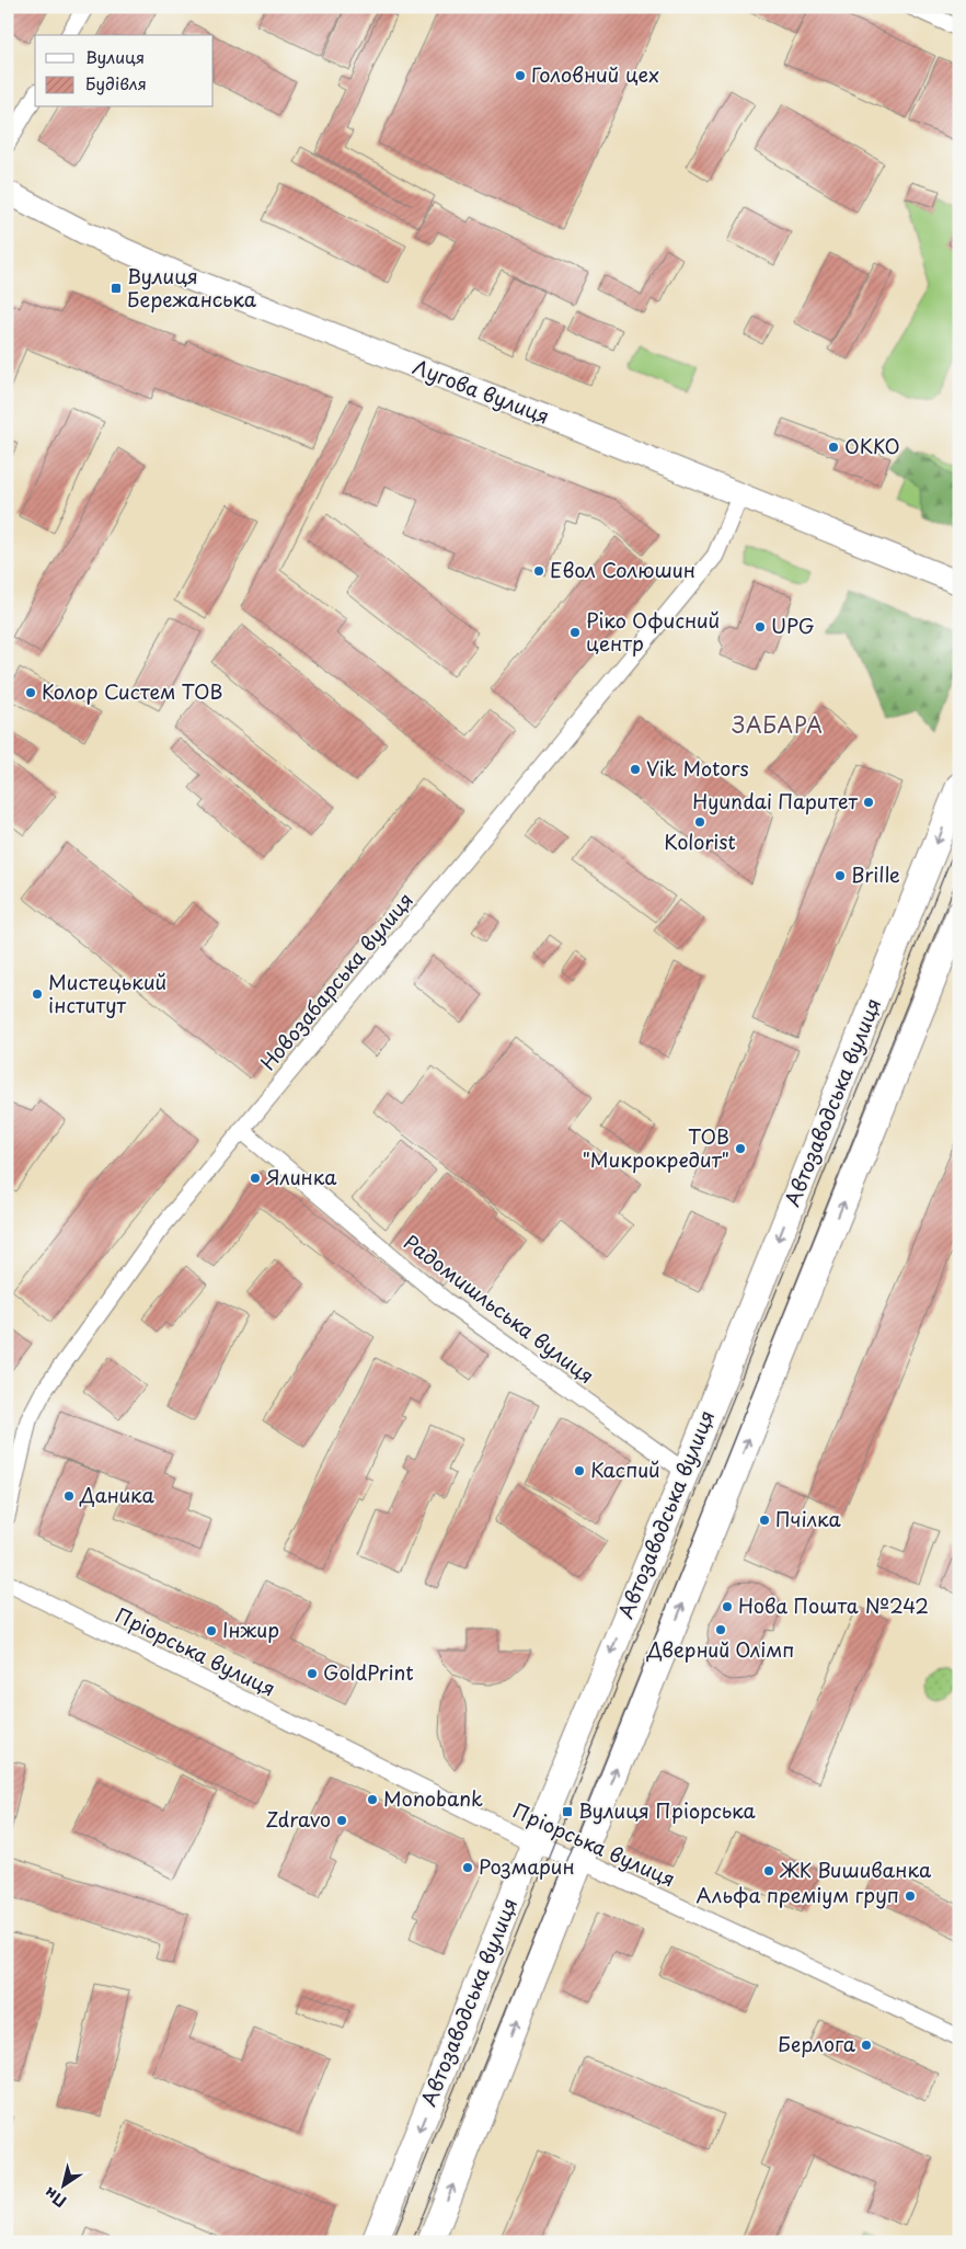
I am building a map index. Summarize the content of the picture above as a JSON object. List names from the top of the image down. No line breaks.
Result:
{"streets":{"main road":["Лугова вулиця","Автозаводська вулиця"],"street":["Новозабарська вулиця","Радомишльська вулиця","Пріорська вулиця"]},"crossings":[["Лугова вулиця","Новозабарська вулиця"],["Новозабарська вулиця","Радомишльська вулиця"],["Автозаводська вулиця","Радомишльська вулиця"],["Автозаводська вулиця","Пріорська вулиця"]],"districts":["ЗАБАРА"],"places":{"other":["Головний цех","ОККО","Евол Солюшин","UPG","Ріко Офисний центр","Колор Систем ТОВ","Vik Motors","Hyundai Паритет","Kolorist","Brille","Мистецький інститут","ТОВ \"Микрокредит\"","Ялинка","Каспий","Даника","Пчілка","Нова Пошта №242","Дверний Олімп","Інжир","GoldPrint","Monobank","Zdravo","Розмарин","ЖК Вишиванка","Альфа преміум груп","Берлога"],"transit":["Вулиця Бережанська","Вулиця Пріорська"]},"legend":["Вулиця","Будівля"],"north":"bottom left"}
